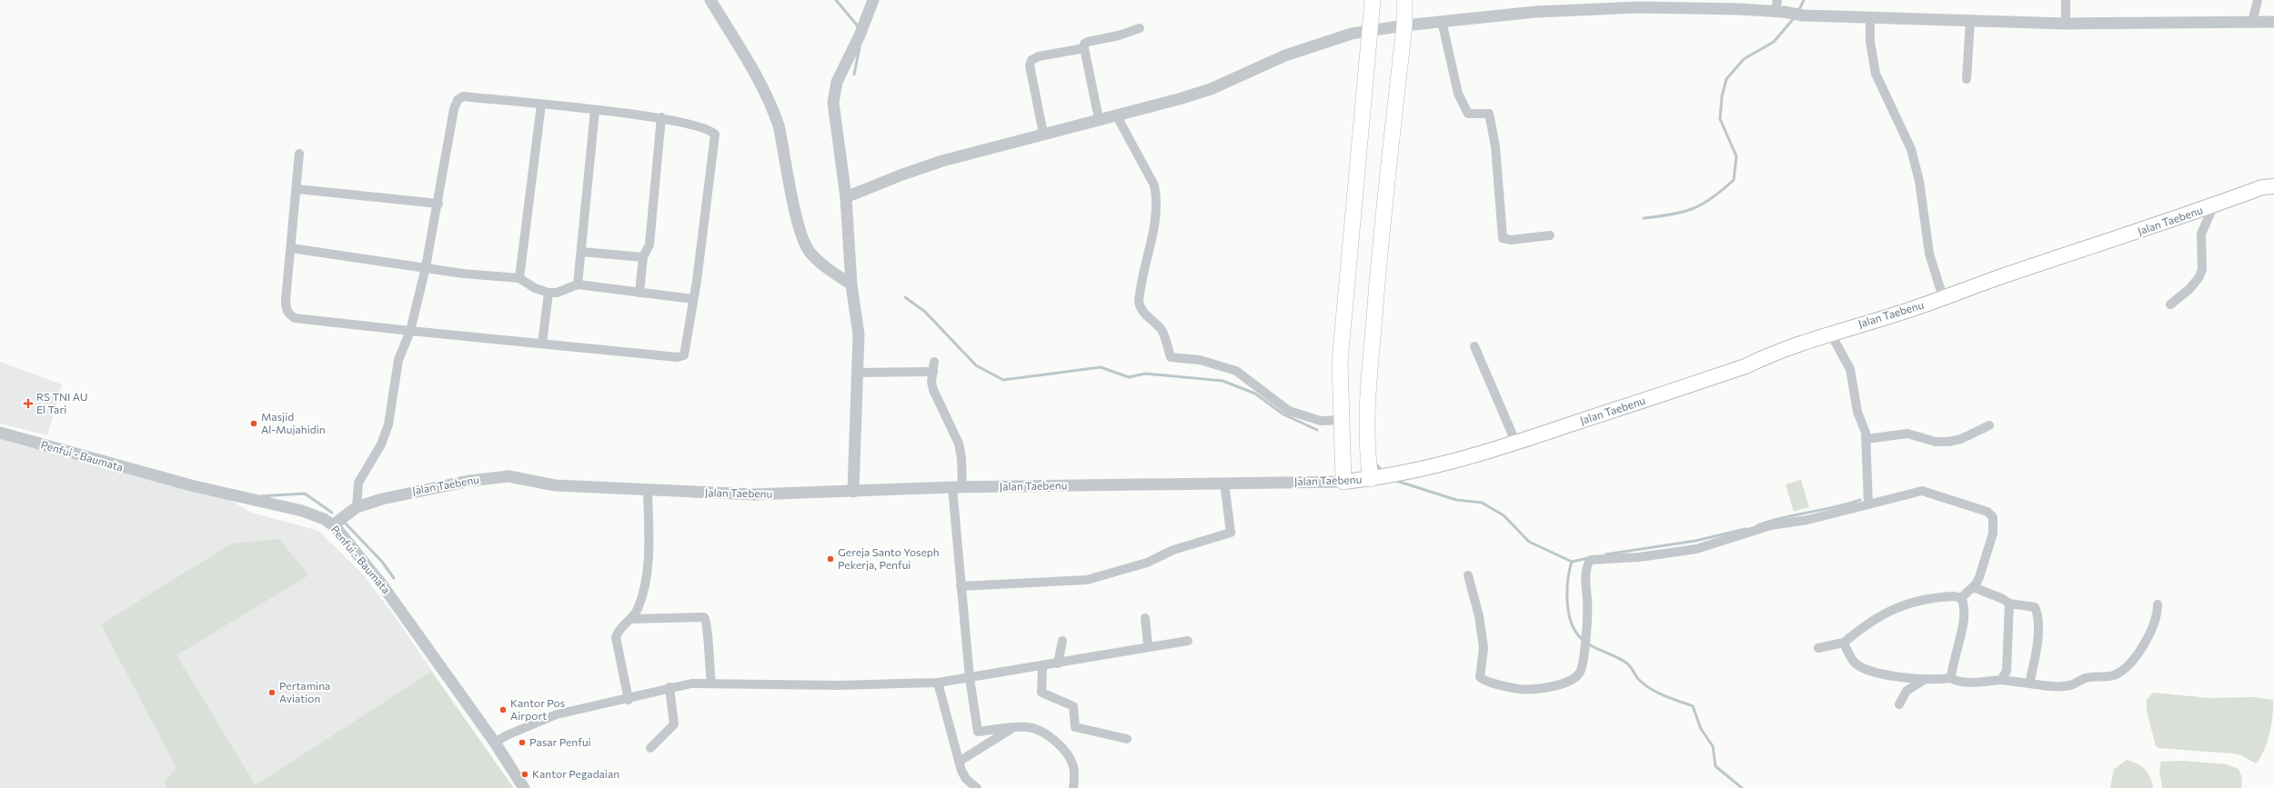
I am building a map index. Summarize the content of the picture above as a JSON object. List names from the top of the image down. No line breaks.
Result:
{"streets":{"main road":["Jalan Taebenu"],"street":["Penfui - Baumata"]},"crossings":[["Jalan Taebenu","Penfui - Baumata"]],"places":{"health":["RS TNI AU El Tari"],"other":["Masjid Al-Mujahidin","Gereja Santo Yoseph Pekerja, Penfui","Pertamina Aviation","Kantor Pos Airport","Pasar Penfui","Kantor Pegadaian"]}}
